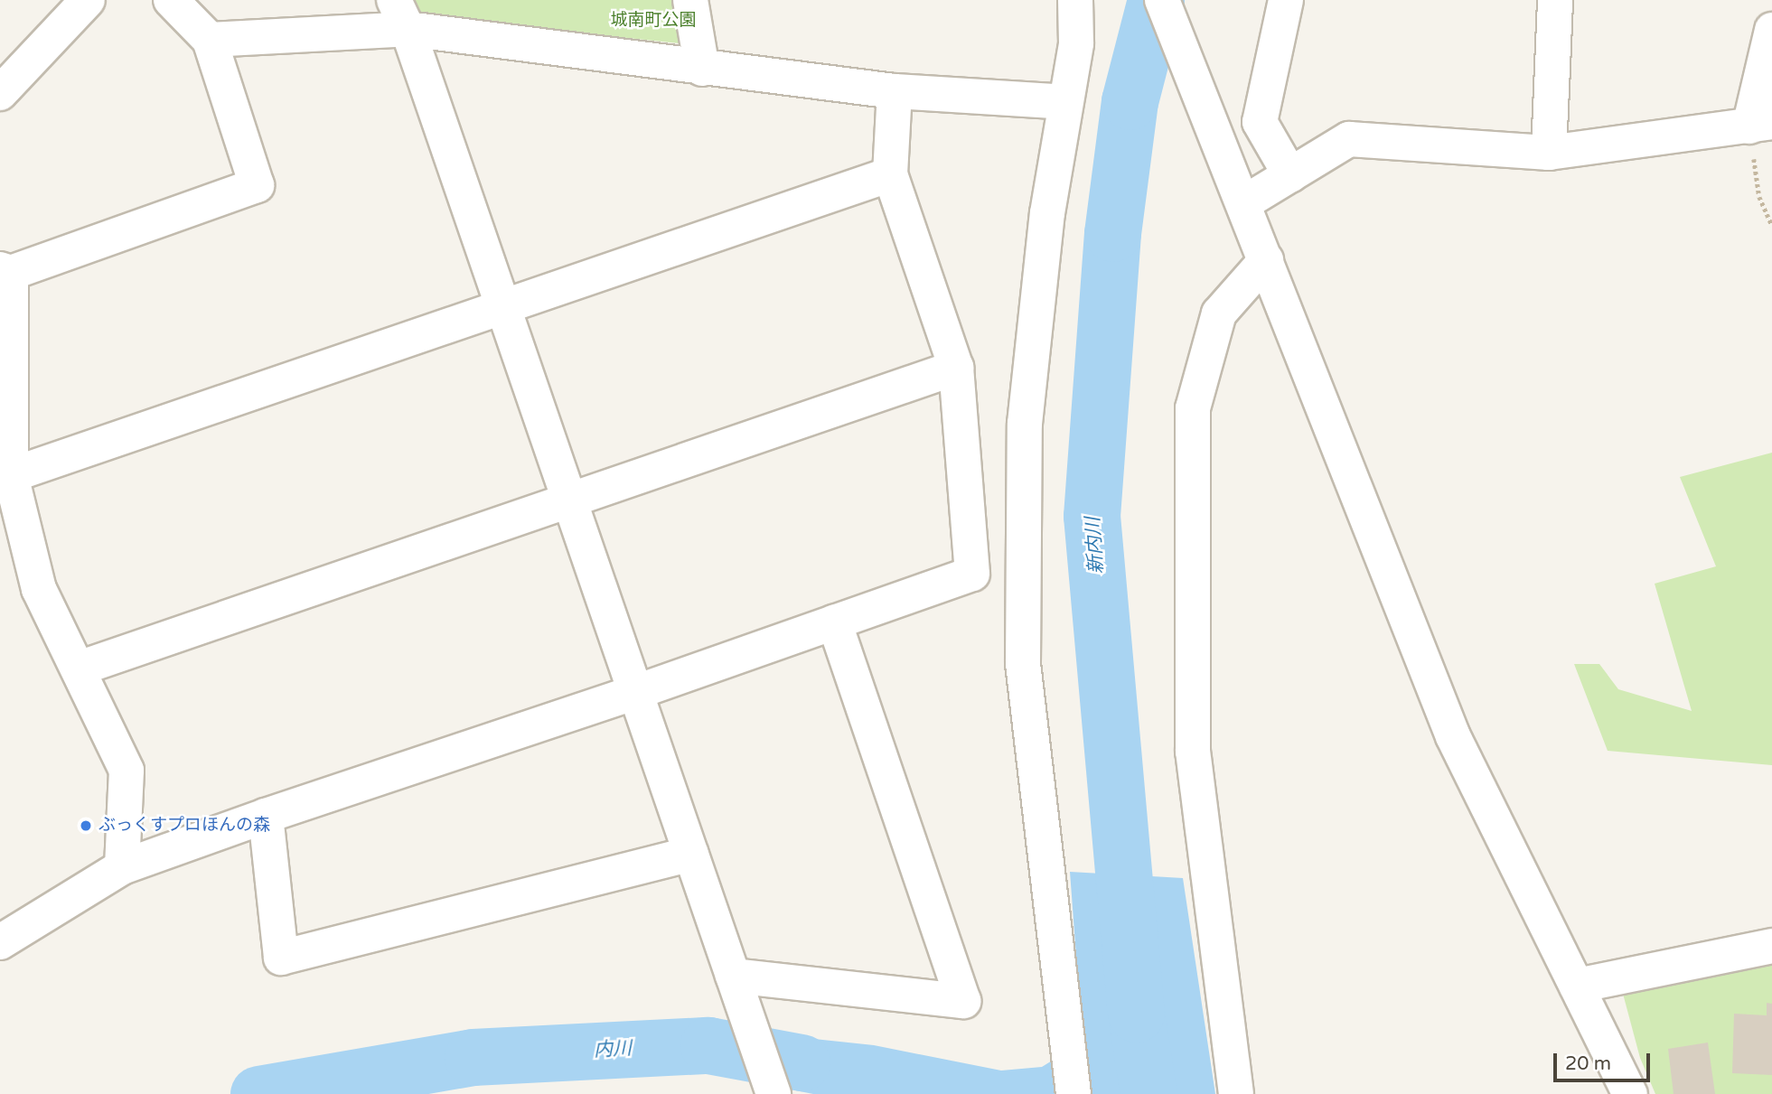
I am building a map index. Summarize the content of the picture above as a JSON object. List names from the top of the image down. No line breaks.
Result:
{"water":["新内川","内川"],"parks":["城南町公園"],"places":["ぶっくすプロほんの森"],"scale_bar":"20 m"}
